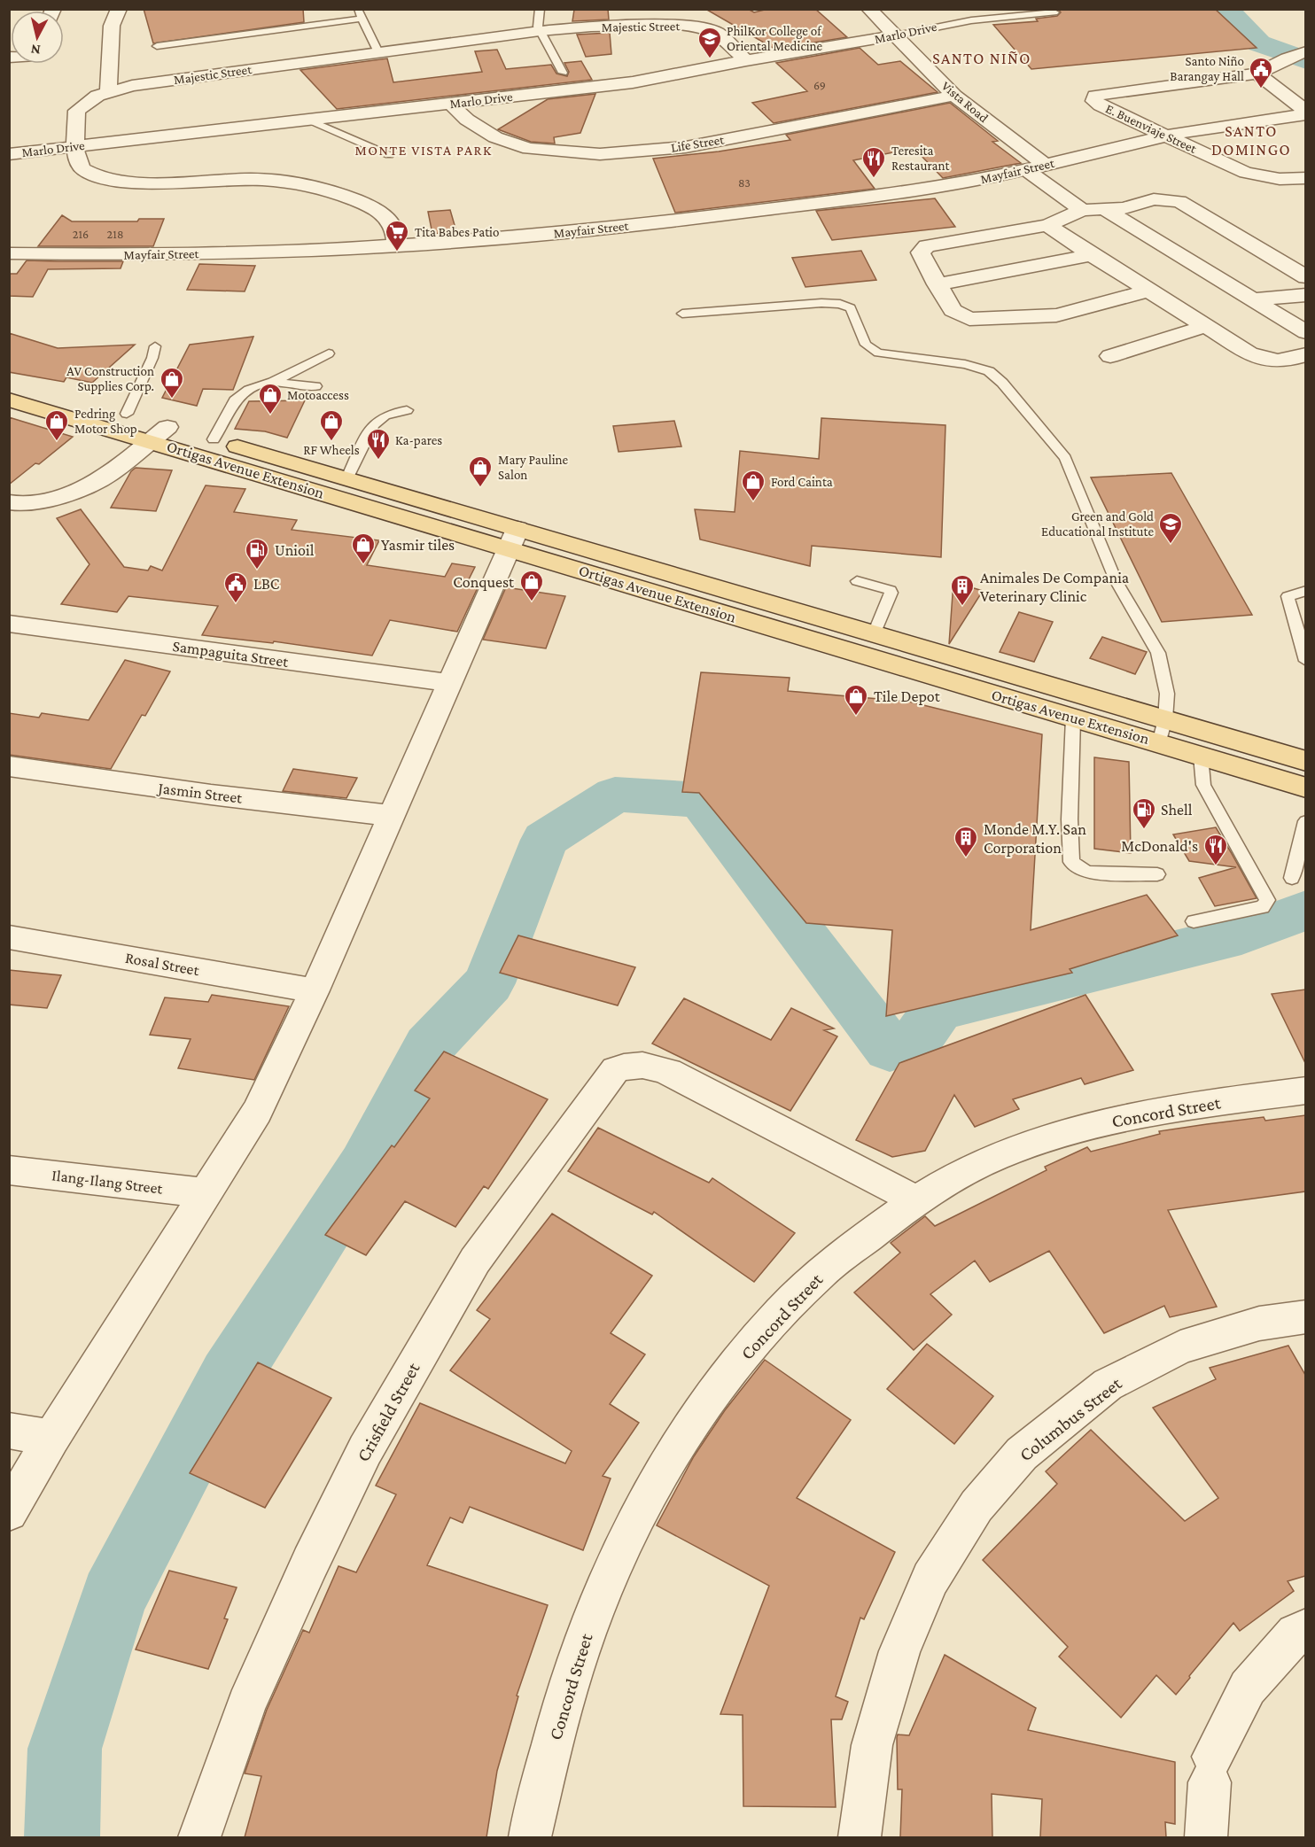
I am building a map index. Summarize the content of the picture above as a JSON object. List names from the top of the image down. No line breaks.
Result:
{"streets":{"main road":["Ortigas Avenue Extension"],"street":["Majestic Street","Marlo Drive","Vista Road","E. Buenviaje Street","Life Street","Mayfair Street","Sampaguita Street","Jasmin Street","Rosal Street","Concord Street","Ilang-Ilang Street","Crisfield Street","Columbus Street"]},"crossings":[["Majestic Street","Marlo Drive"],["Majestic Street","Mayfair Street"],["Marlo Drive","Vista Road"],["Marlo Drive","Life Street"],["Vista Road","Life Street"],["Vista Road","Mayfair Street"],["E. Buenviaje Street","Mayfair Street"],["Concord Street","Crisfield Street"]],"districts":["SANTO NIÑO","SANTO DOMINGO","MONTE VISTA PARK"],"places":{"school or university":["PhilKor College of Oriental Medicine","Green and Gold Educational Institute"],"public building":["Santo Niño Barangay Hall","LBC"],"restaurant":["Teresita Restaurant","Ka-pares","McDonald's"],"supermarket":["Tita Babes Patio"],"shop":["AV Construction Supplies Corp.","Motoaccess","Pedring Motor Shop","RF Wheels","Mary Pauline Salon","Ford Cainta","Yasmir tiles","Conquest","Tile Depot"],"fuel station":["Unioil","Shell"],"building":["Animales De Compania Veterinary Clinic","Monde M.Y. San Corporation"]},"house_numbers":["69","83","216","218"],"north":"bottom"}
